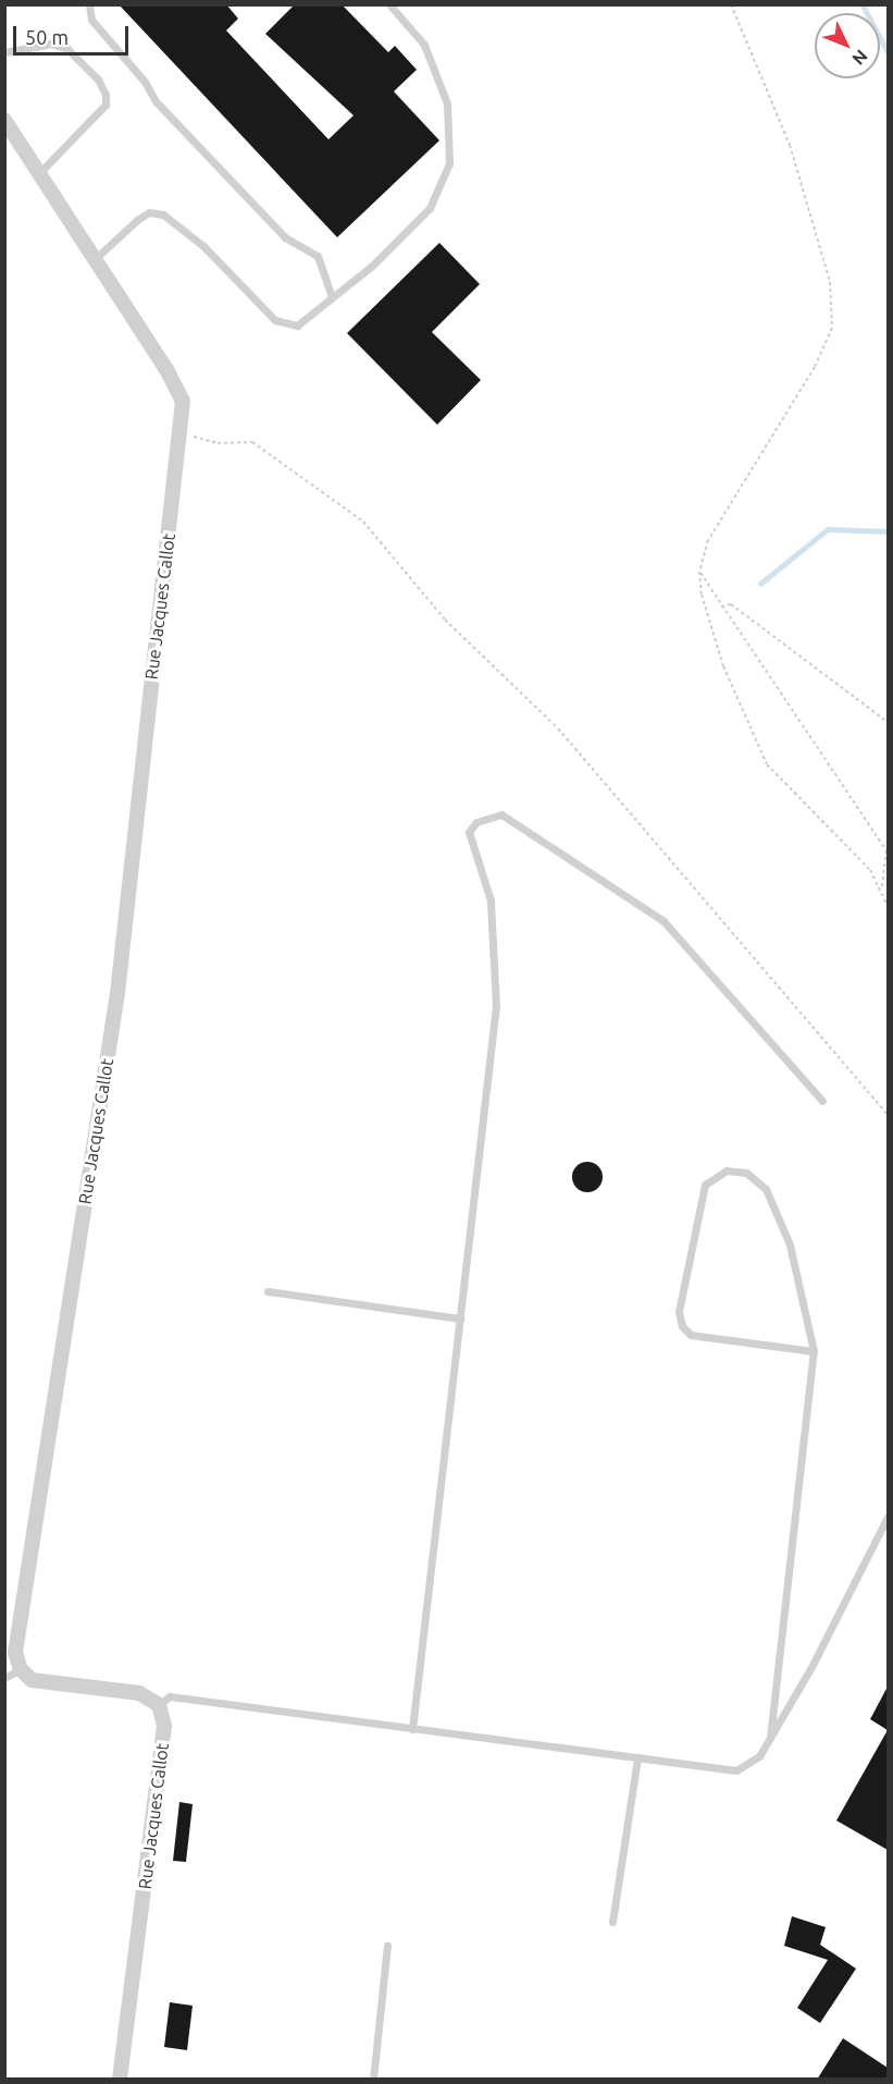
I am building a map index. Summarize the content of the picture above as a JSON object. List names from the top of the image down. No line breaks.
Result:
{"streets":{"street":["Rue Jacques Callot"]},"scale_bar":"50 m","north":"bottom right"}
